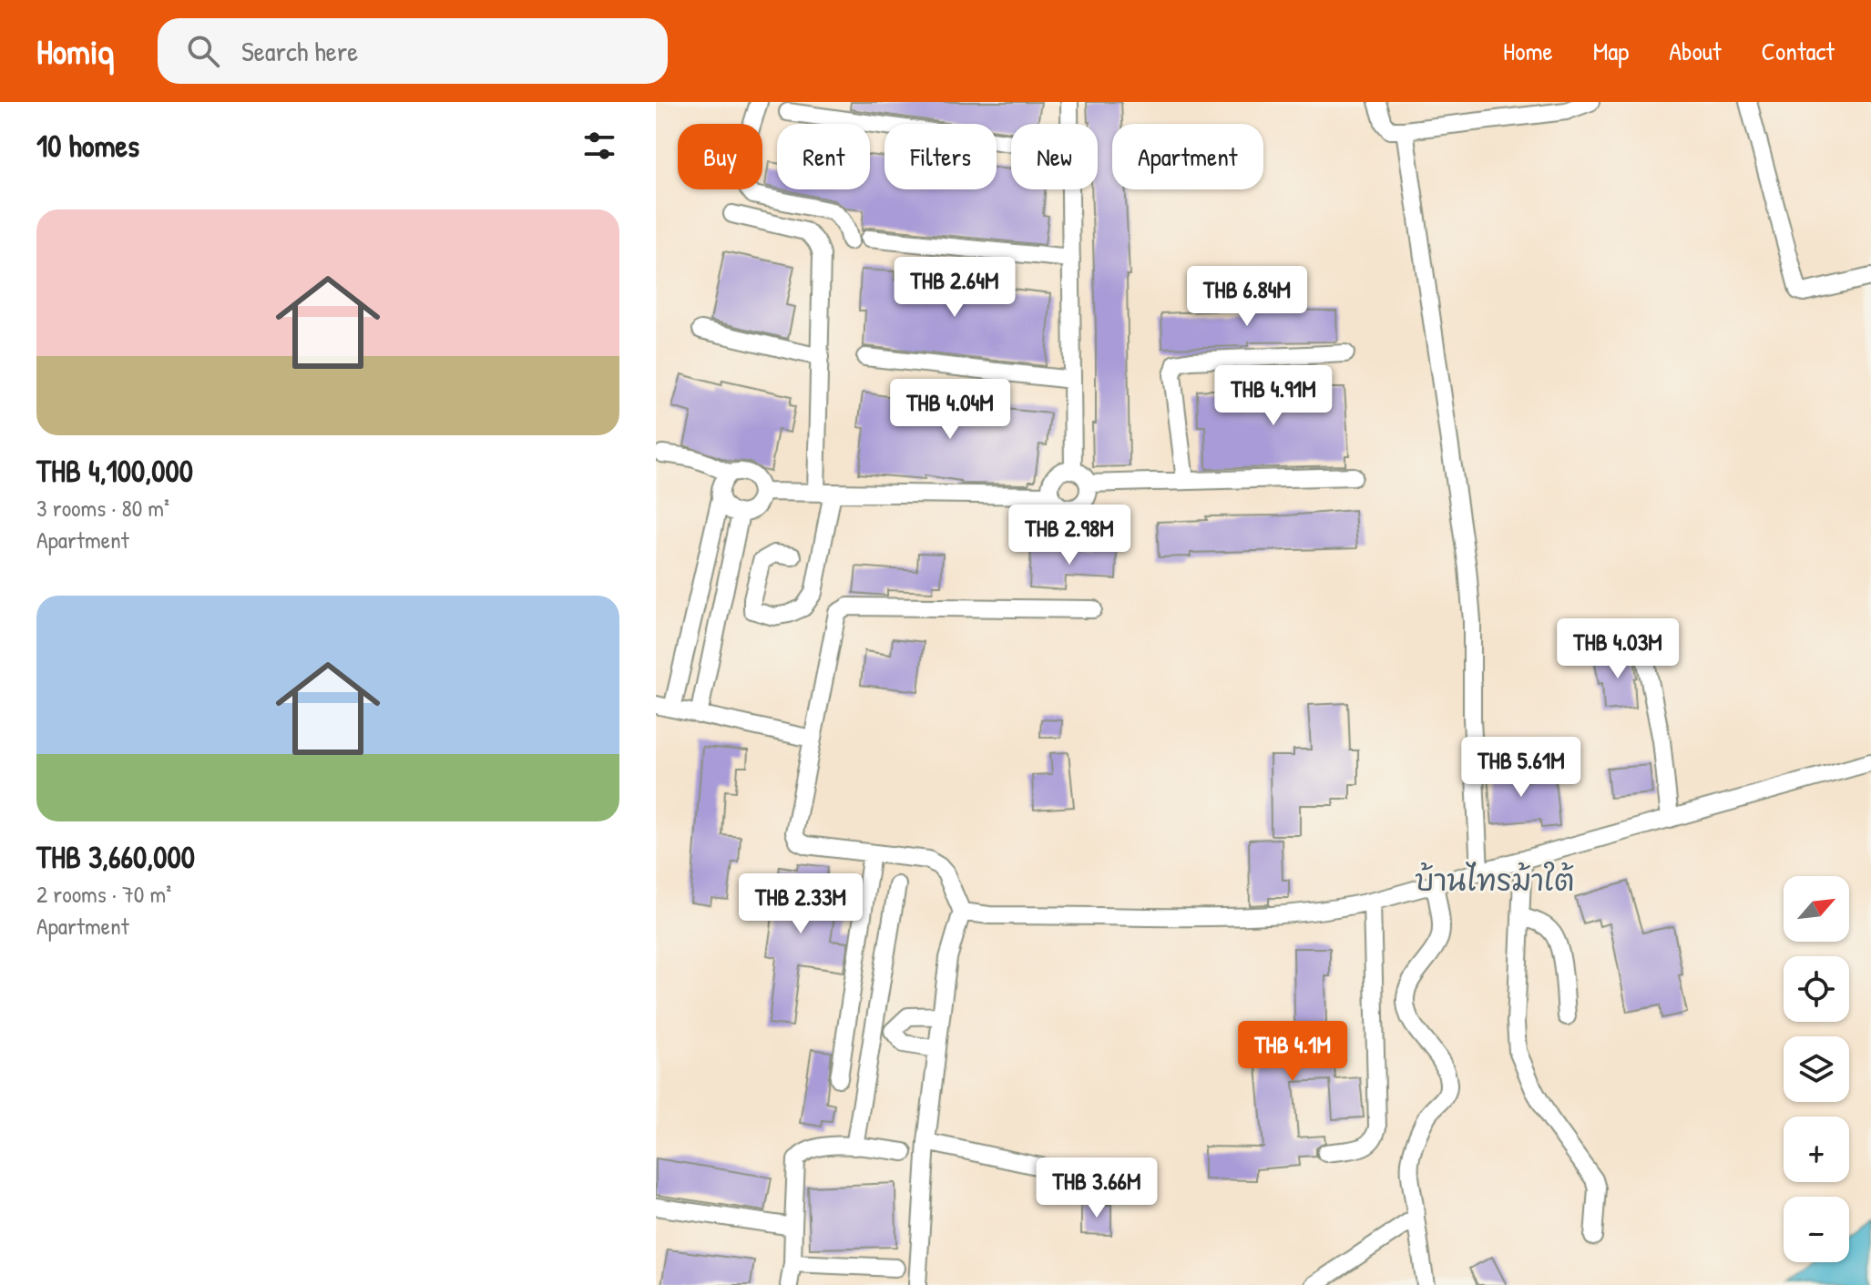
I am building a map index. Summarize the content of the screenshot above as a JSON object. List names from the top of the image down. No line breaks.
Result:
{"districts":["บ้านไทรม้าใต้"],"north":"top right","page":{"header":"Homiq","search":"Search here","nav":["Home","Map","About","Contact"],"heading":"10 homes","chip":["Buy","Rent","Filters","New","Apartment"],"list":[{"name":"THB 4,100,000","note":"3 rooms · 80 m² · Apartment"},{"name":"THB 3,660,000","note":"2 rooms · 70 m² · Apartment"}],"price":["THB 2.64M","THB 6.84M","THB 4.91M","THB 4.04M","THB 2.98M","THB 4.03M","THB 5.61M","THB 2.33M","THB 4.1M","THB 3.66M"],"map_buttons":["+","−"]}}
